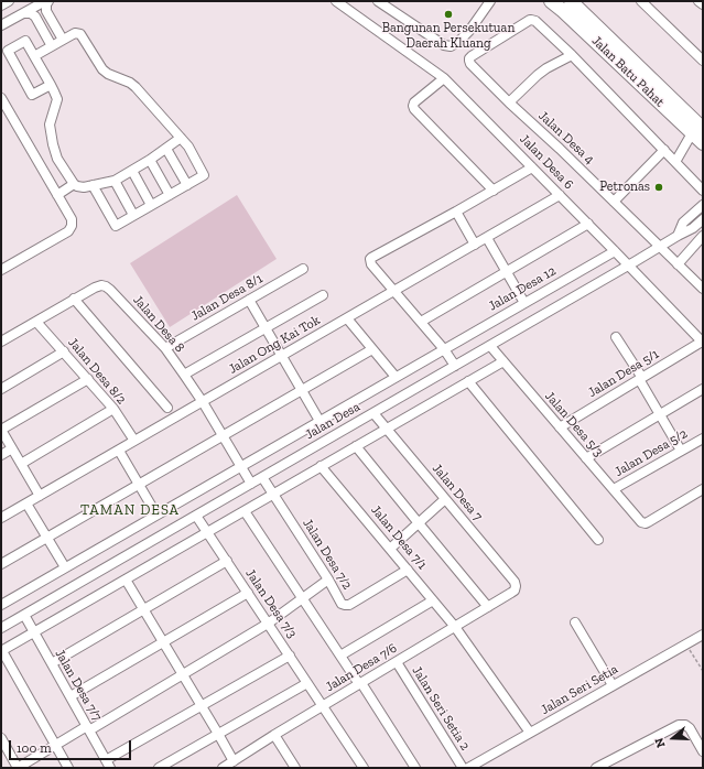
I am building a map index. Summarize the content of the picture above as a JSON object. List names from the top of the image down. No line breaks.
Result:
{"streets":{"highway":["Jalan Batu Pahat"],"street":["Jalan Desa 4","Jalan Desa 6","Jalan Desa 12","Jalan Desa 8/1","Jalan Desa 8","Jalan Ong Kai Tok","Jalan Desa 8/2","Jalan Desa 5/1","Jalan Desa","Jalan Desa 5/3","Jalan Desa 5/2","Jalan Desa 7","Jalan Desa 7/1","Jalan Desa 7/2","Jalan Desa 7/3","Jalan Desa 7/6","Jalan Desa 7/7","Jalan Seri Setia","Jalan Seri Setia 2"]},"crossings":[["Jalan Desa 4","Jalan Desa"],["Jalan Desa 6","Jalan Desa 12"],["Jalan Desa 6","Jalan Ong Kai Tok"],["Jalan Desa 6","Jalan Desa 5/1"],["Jalan Desa 6","Jalan Desa"],["Jalan Desa 12","Jalan Desa"],["Jalan Desa 8/1","Jalan Desa 8"],["Jalan Desa 8","Jalan Ong Kai Tok"],["Jalan Desa 8","Jalan Desa 8/2"],["Jalan Desa 8","Jalan Desa"],["Jalan Ong Kai Tok","Jalan Desa 8/2"],["Jalan Desa 5/1","Jalan Desa 5/3"],["Jalan Desa","Jalan Desa 5/3"],["Jalan Desa","Jalan Desa 7"],["Jalan Desa","Jalan Desa 7/2"],["Jalan Desa","Jalan Desa 7/3"],["Jalan Desa","Jalan Desa 7/7"],["Jalan Desa 5/3","Jalan Desa 5/2"],["Jalan Desa 7","Jalan Desa 7/6"],["Jalan Desa 7/1","Jalan Desa 7/2"],["Jalan Desa 7/1","Jalan Desa 7/6"],["Jalan Desa 7/1","Jalan Seri Setia"],["Jalan Desa 7/3","Jalan Desa 7/6"],["Jalan Desa 7/6","Jalan Seri Setia 2"]],"districts":["TAMAN DESA"],"places":["Bangunan Persekutuan Daerah Kluang","Petronas"],"scale_bar":"100 m","north":"left"}
